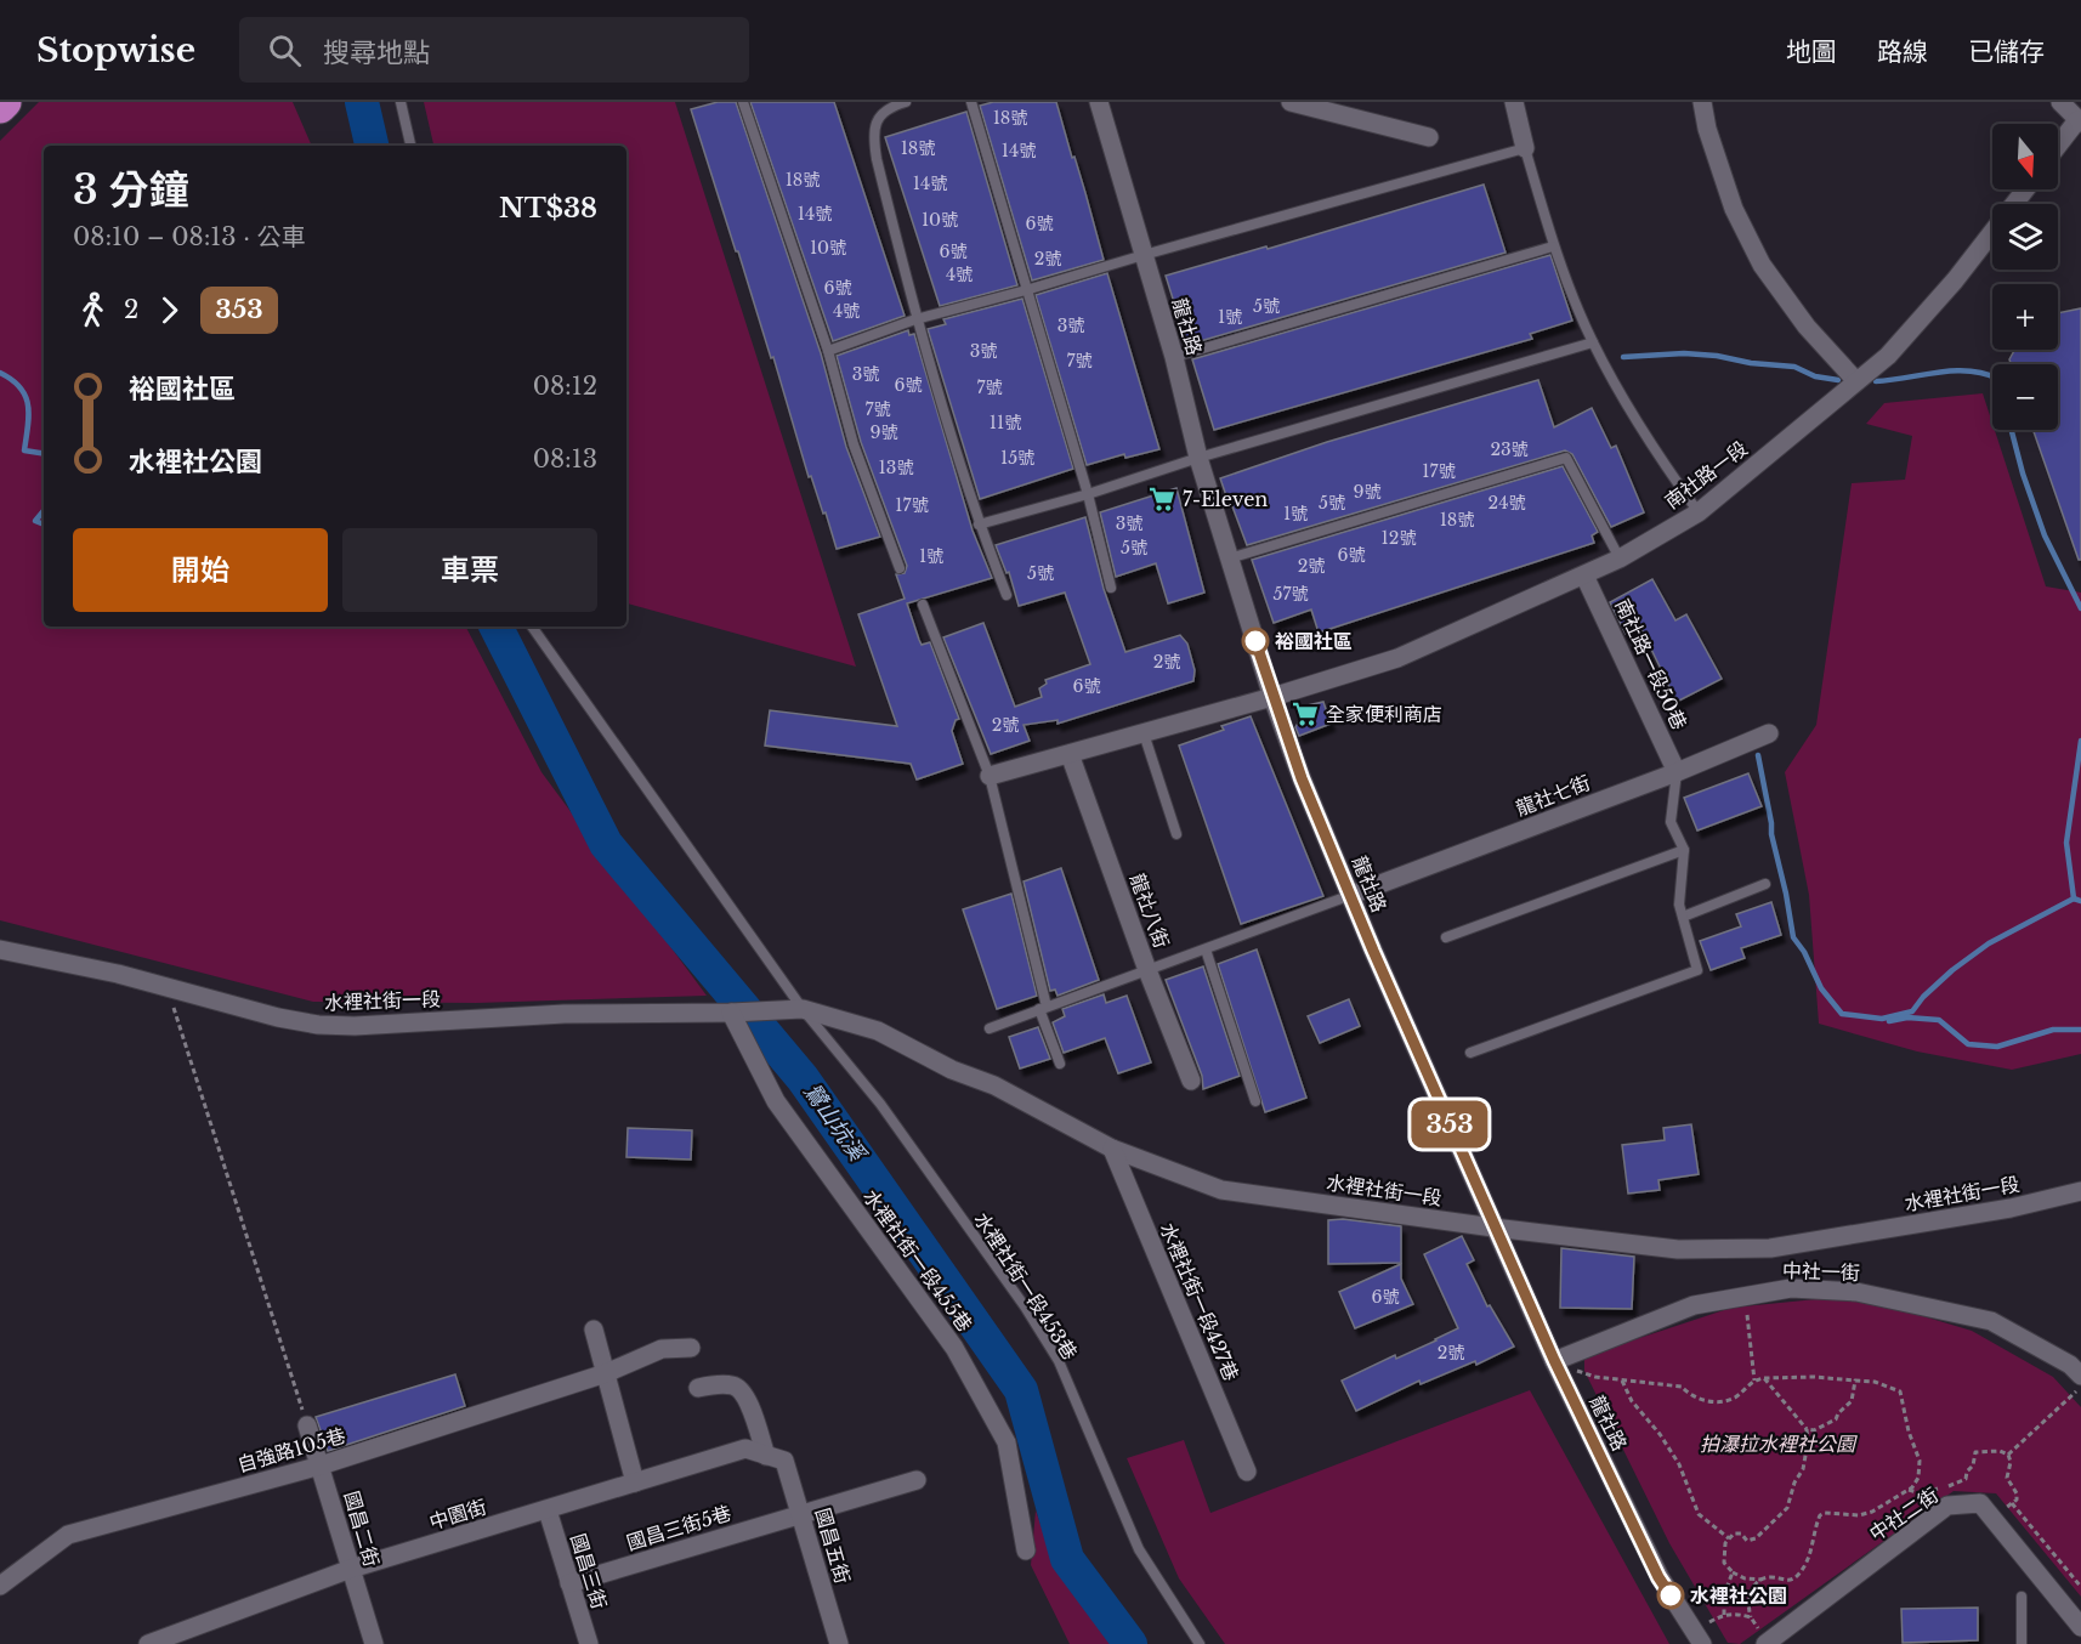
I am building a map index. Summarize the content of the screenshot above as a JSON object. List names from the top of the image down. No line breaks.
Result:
{"streets":{"street":["龍社路","南社路一段","南社路一段50巷","龍社七街","龍社八街","水裡社街一段","水裡社街一段455巷","中社一街","水裡社街一段427巷","自強路105巷","中園街","中社二街","國昌三街5巷","國昌二街","國昌五街","國昌三街"],"lane":["水裡社街一段453巷"]},"crossings":[["龍社路","南社路一段"],["龍社路","龍社七街"],["龍社路","水裡社街一段"],["龍社路","中社一街"],["南社路一段","南社路一段50巷"],["南社路一段50巷","龍社七街"],["水裡社街一段","水裡社街一段455巷"],["水裡社街一段","水裡社街一段453巷"],["水裡社街一段","水裡社街一段427巷"],["自強路105巷","國昌二街"],["中園街","國昌二街"],["中園街","國昌五街"],["中園街","國昌三街"],["國昌三街5巷","國昌五街"],["國昌三街5巷","國昌三街"]],"water":["鷺山坑溪"],"parks":["拍瀑拉水裡社公園"],"places":{"supermarket":["7-Eleven","全家便利商店"],"other":["裕國社區","水裡社公園"]},"lines":["bus line 353"],"house_numbers":["18號","18號","14號","18號","14號","14號","10號","6號","10號","6號","2號","4號","6號","5號","4號","1號","3號","3號","7號","3號","6號","7號","7號","11號","9號","23號","15號","13號","17號","9號","5號","24號","17號","1號","18號","3號","12號","5號","6號","1號","2號","5號","57號","2號","6號","2號","6號","2號"],"north":"bottom","page":{"header":"Stopwise","search":"搜尋地點","nav":["地圖","路線","已儲存"],"on_map":"353","map_buttons":["+","−"],"heading":["3 分鐘","08:10 – 08:13 · 公車","NT$38"],"legs":["2","353"],"list":[{"name":"裕國社區","value":"08:12"},{"name":"水裡社公園","value":"08:13"}],"buttons":["開始","車票"]}}
